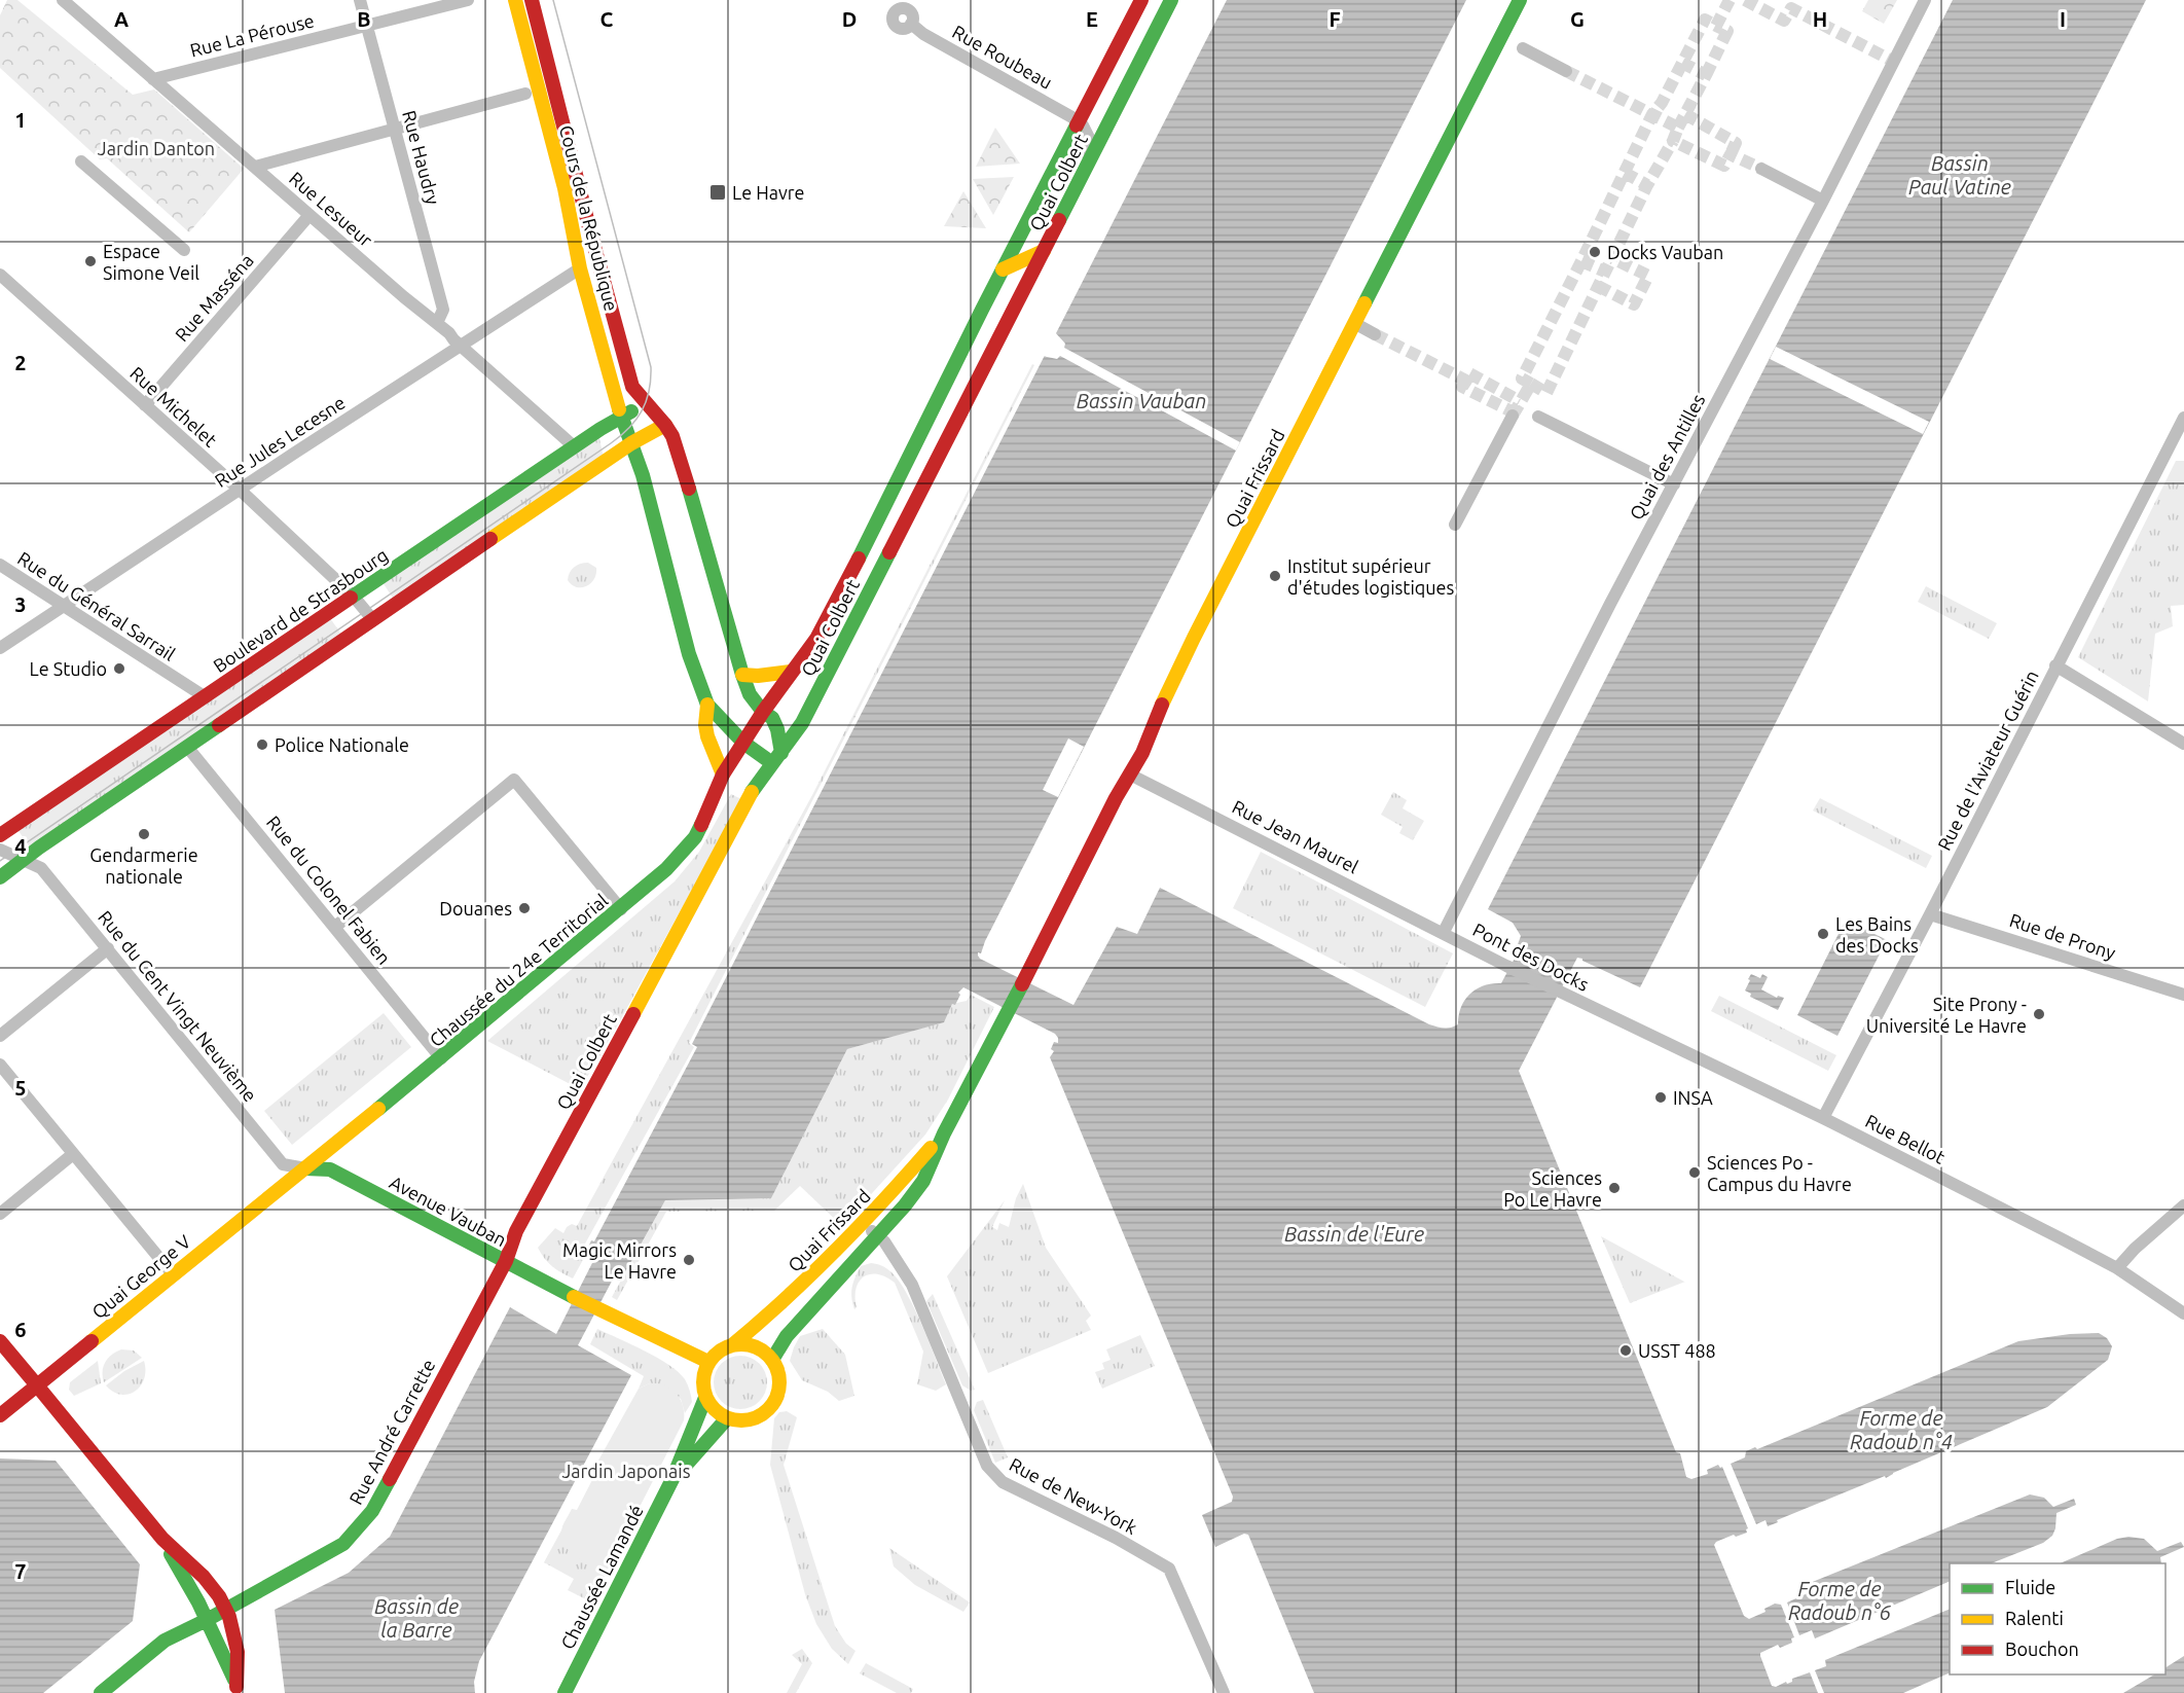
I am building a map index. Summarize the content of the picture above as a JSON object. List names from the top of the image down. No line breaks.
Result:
{"streets":{"main road":["Quai Colbert","Cours de la République","Quai Frissard","Boulevard de Strasbourg","Chaussée du 24e Territorial","Avenue Vauban","Quai George V","Rue André Carrette","Chaussée Lamandé"],"street":["Rue La Pérouse","Rue Roubeau","Rue Haudry","Rue Lesueur","Rue Masséna","Rue Michelet","Rue Jules Lecesne","Quai des Antilles","Rue du Général Sarrail","Rue de l'Aviateur Guérin","Rue Jean Maurel","Rue du Colonel Fabien","Rue de Prony","Pont des Docks","Rue du Cent Vingt Neuvième","Rue Bellot","Rue de New-York"]},"crossings":[["Rue La Pérouse","Rue Haudry"],["Rue La Pérouse","Rue Lesueur"],["Rue Roubeau","Quai Colbert"],["Rue Haudry","Rue Lesueur"],["Quai Colbert","Chaussée du 24e Territorial"],["Quai Colbert","Avenue Vauban"],["Quai Colbert","Rue André Carrette"],["Rue Lesueur","Rue Masséna"],["Rue Lesueur","Rue Jules Lecesne"],["Rue Lesueur","Boulevard de Strasbourg"],["Cours de la République","Rue Jules Lecesne"],["Cours de la République","Boulevard de Strasbourg"],["Rue Masséna","Rue Michelet"],["Rue Michelet","Rue Jules Lecesne"],["Rue Michelet","Boulevard de Strasbourg"],["Rue Jules Lecesne","Rue du Général Sarrail"],["Quai des Antilles","Rue Jean Maurel"],["Quai des Antilles","Pont des Docks"],["Quai Frissard","Rue Jean Maurel"],["Quai Frissard","Avenue Vauban"],["Quai Frissard","Rue de New-York"],["Quai Frissard","Chaussée Lamandé"],["Rue du Général Sarrail","Boulevard de Strasbourg"],["Rue de l'Aviateur Guérin","Rue de Prony"],["Rue de l'Aviateur Guérin","Rue Bellot"],["Rue Jean Maurel","Pont des Docks"],["Rue du Colonel Fabien","Chaussée du 24e Territorial"],["Pont des Docks","Rue Bellot"],["Chaussée du 24e Territorial","Rue du Cent Vingt Neuvième"],["Chaussée du 24e Territorial","Avenue Vauban"],["Chaussée du 24e Territorial","Quai George V"],["Rue du Cent Vingt Neuvième","Avenue Vauban"],["Rue du Cent Vingt Neuvième","Quai George V"],["Avenue Vauban","Quai George V"],["Avenue Vauban","Rue André Carrette"],["Avenue Vauban","Chaussée Lamandé"]],"water":["Bassin Paul Vatine","Bassin Vauban","Bassin de l'Eure","Forme de Radoub n°4","Forme de Radoub n°6","Bassin de la Barre"],"parks":["Jardin Danton","Jardin Japonais"],"places":{"transit":["Le Havre"],"other":["Docks Vauban","Espace Simone Veil","Institut supérieur d'études logistiques","Le Studio","Police Nationale","Gendarmerie nationale","Douanes","Les Bains des Docks","Site Prony - Université Le Havre","INSA","Sciences Po - Campus du Havre","Sciences Po Le Havre","Magic Mirrors Le Havre","USST 488"]},"legend":["Fluide","Ralenti","Bouchon"],"grid":{"columns":["A","B","C","D","E","F","G","H","I"],"rows":["1","2","3","4","5","6","7"]}}
